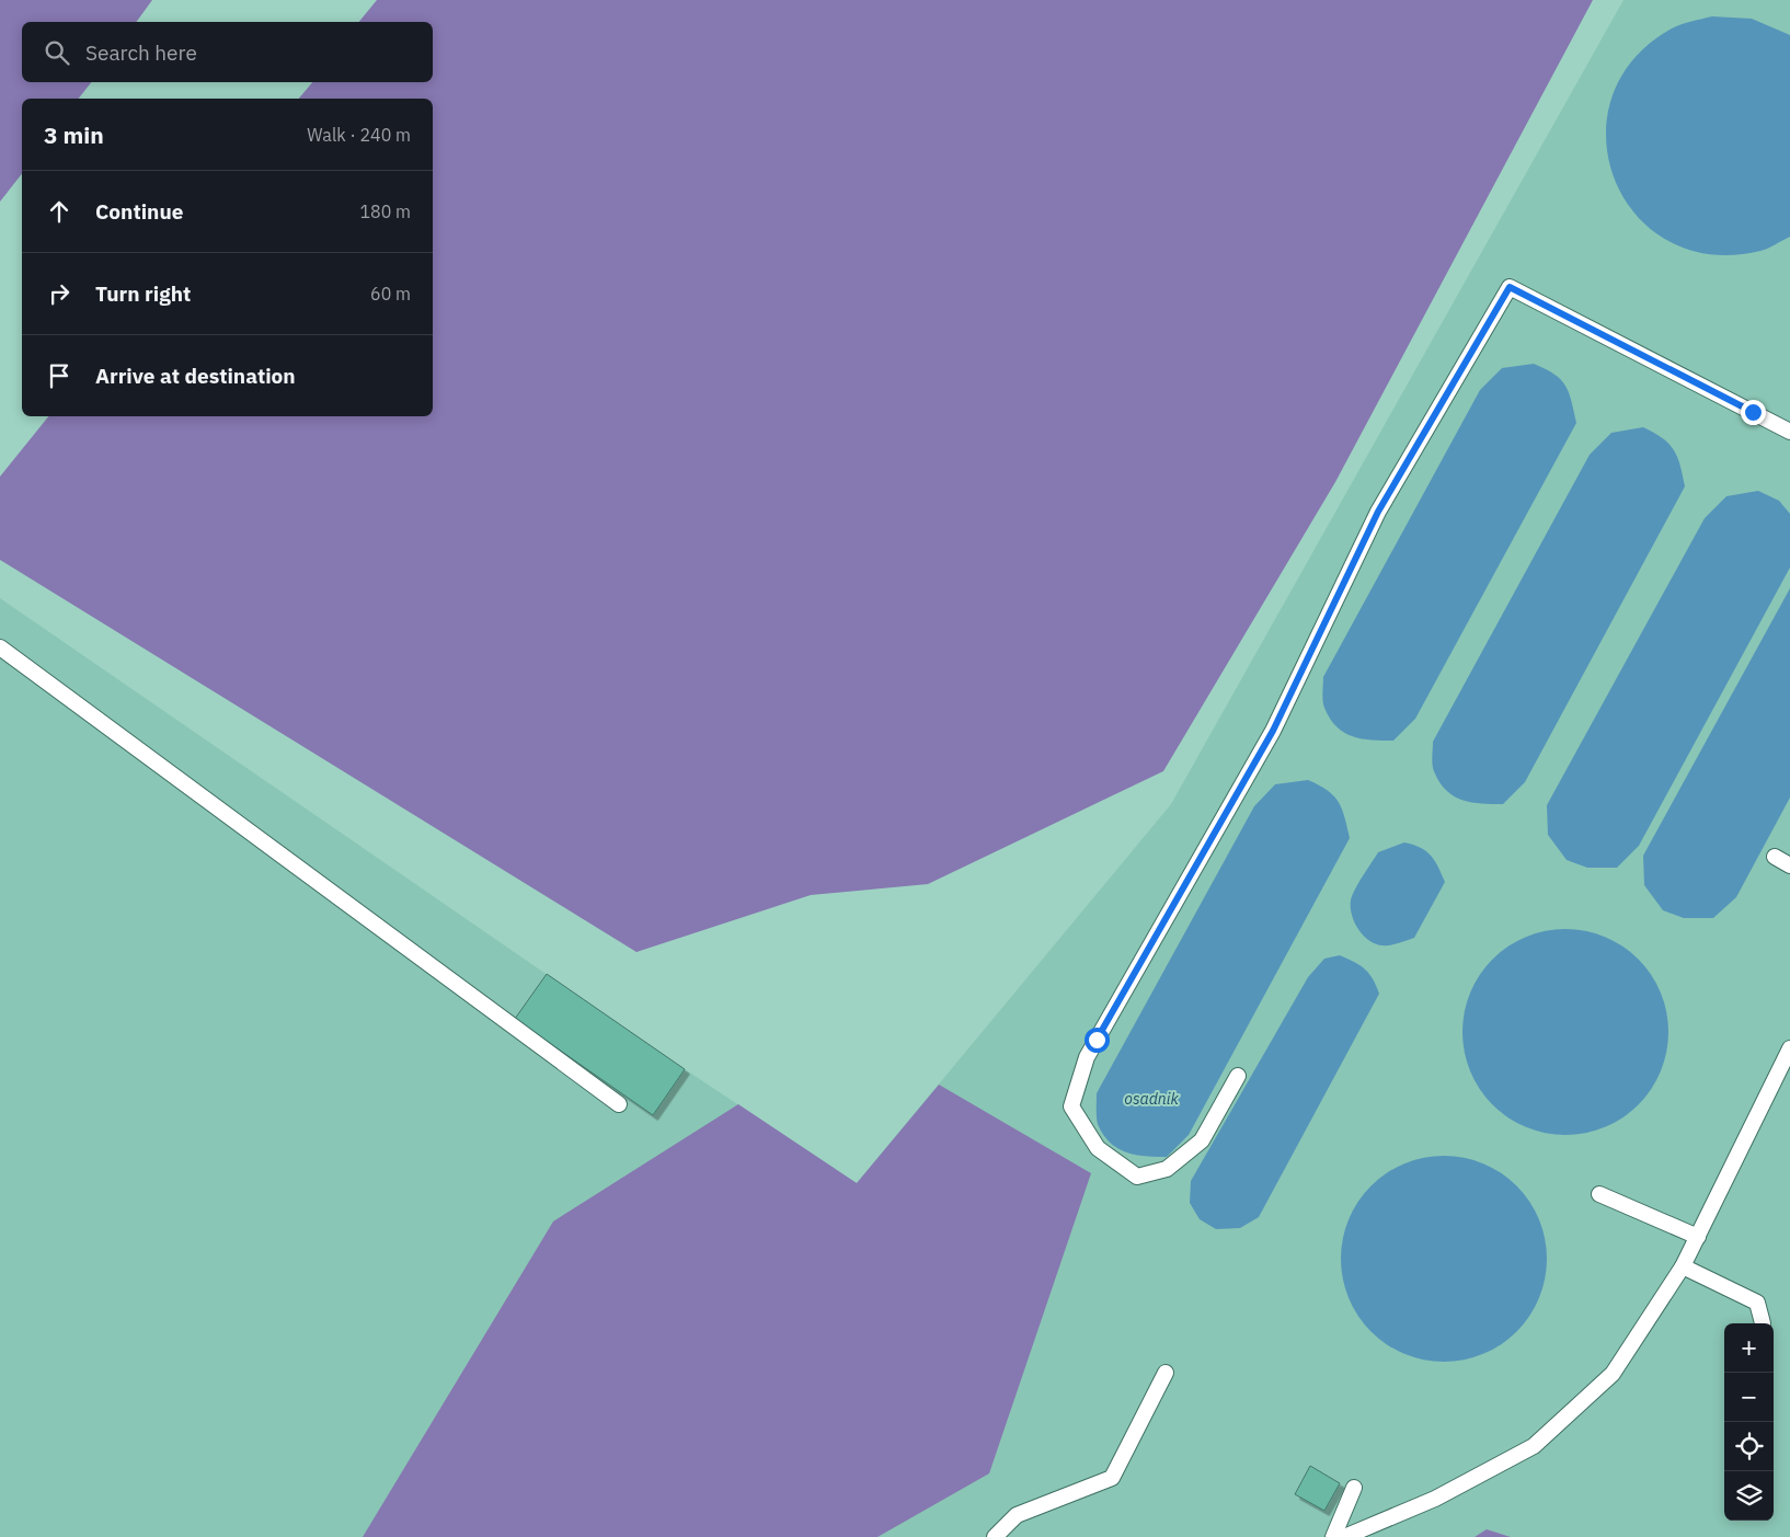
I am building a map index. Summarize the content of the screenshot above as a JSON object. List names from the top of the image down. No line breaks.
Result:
{"water":["osadnik"],"page":{"search":"Search here","heading":["3 min","Walk · 240 m"],"list":[["Continue","180 m"],["Turn right","60 m"],"Arrive at destination"],"map_buttons":["+","−"]}}
